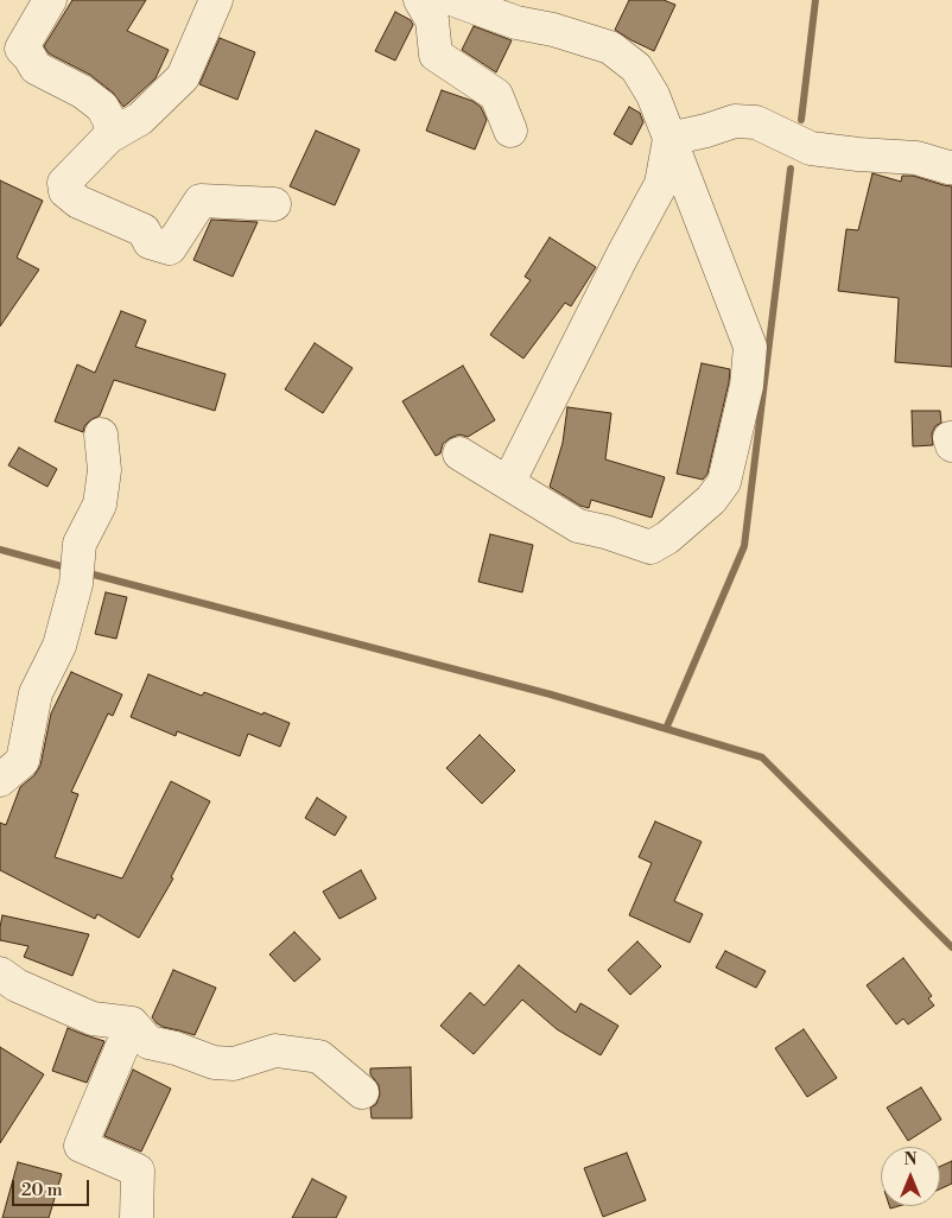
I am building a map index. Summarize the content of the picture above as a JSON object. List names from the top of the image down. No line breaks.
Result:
{"scale_bar":"20 m","north":"top"}
